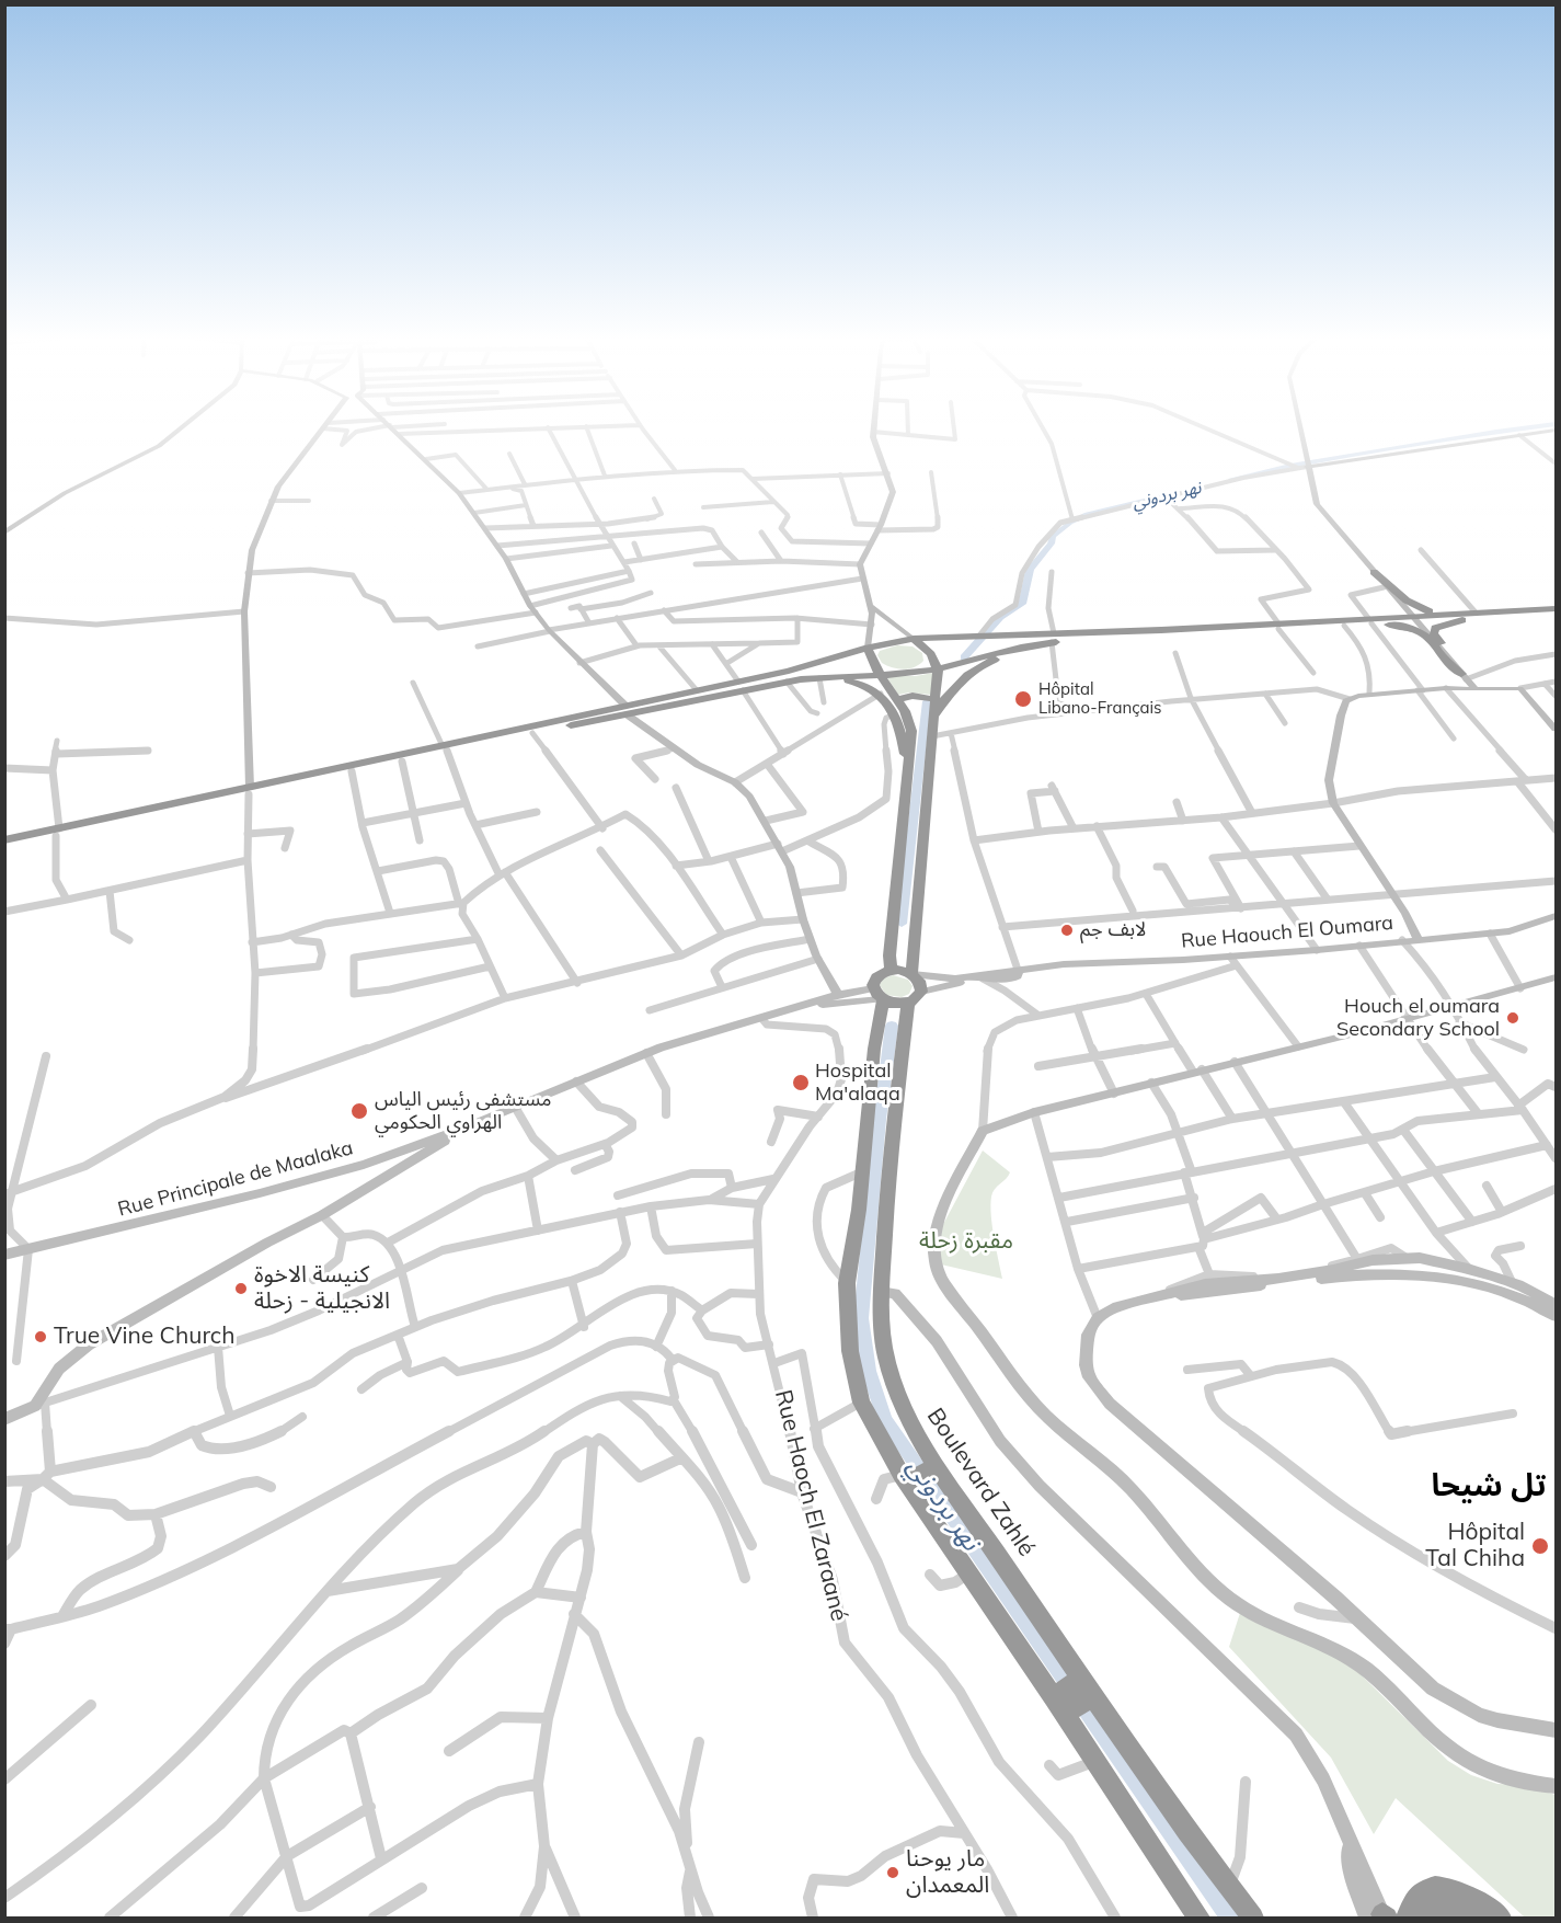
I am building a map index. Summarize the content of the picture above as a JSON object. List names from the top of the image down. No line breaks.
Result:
{"streets":{"highway":["Boulevard Zahlé"],"street":["Rue Haouch El Oumara","Rue Principale de Maalaka","Rue Haoch El Zaraané"]},"crossings":[["Rue Haouch El Oumara","Rue Principale de Maalaka"],["Rue Haouch El Oumara","Boulevard Zahlé"],["Rue Principale de Maalaka","Boulevard Zahlé"]],"districts":["تل شيحا"],"water":["نهر بردوني"],"parks":["مقبرة زحلة"],"places":["Hôpital Libano-Français","لابف جم","Houch el oumara Secondary School","Hospital Ma'alaqa","مستشفى رئيس الياس الهراوي الحكومي","كنيسة الاخوة الانجيلية - زحلة","True Vine Church","Hôpital Tal Chiha","مار يوحنا المعمدان"]}
